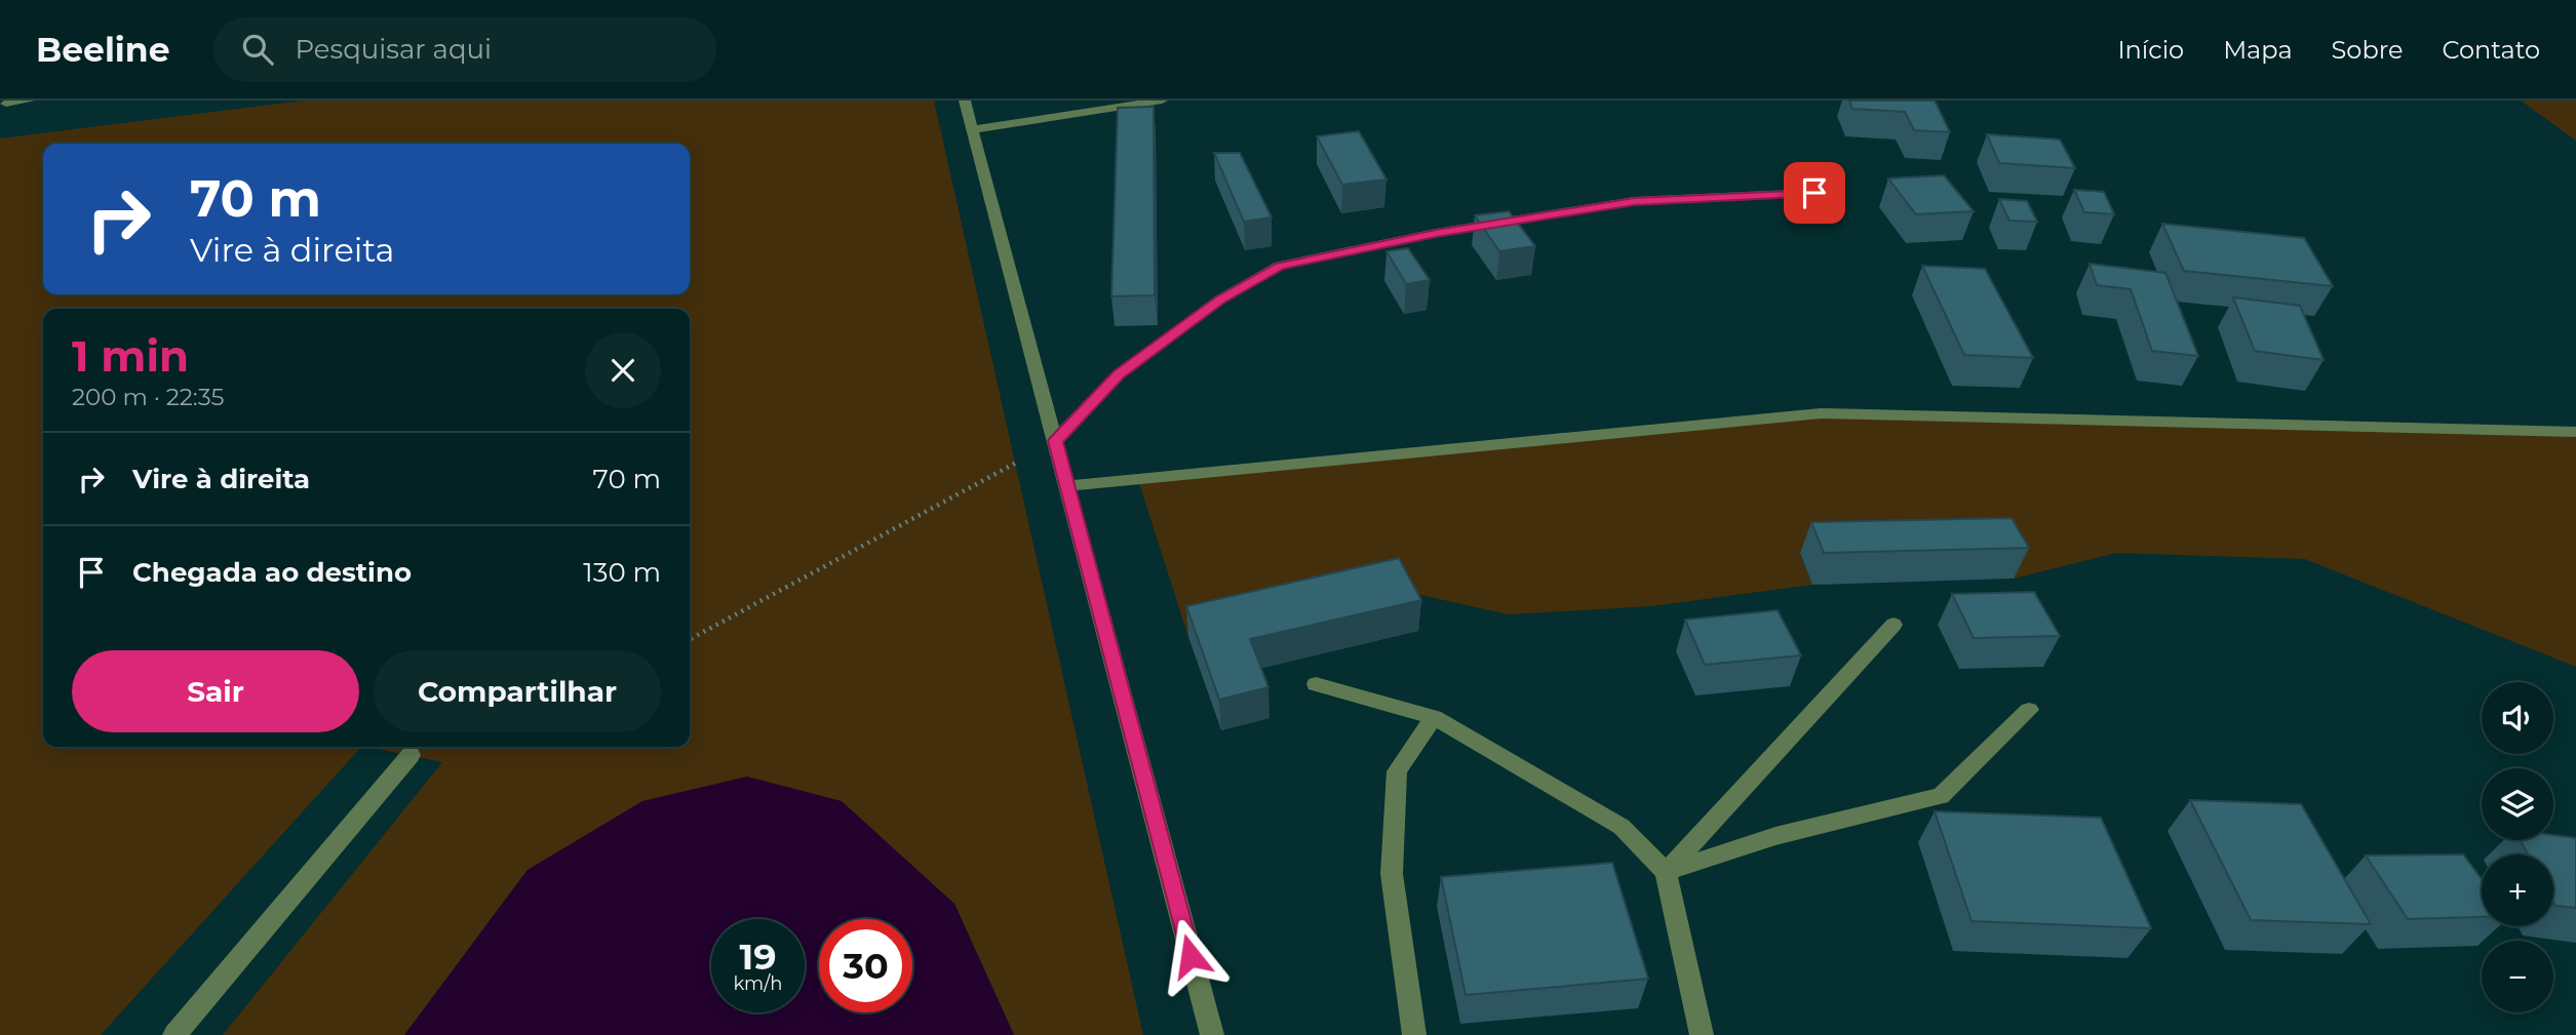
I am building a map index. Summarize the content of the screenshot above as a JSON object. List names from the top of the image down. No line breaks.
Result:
{"page":{"header":"Beeline","search":"Pesquisar aqui","nav":["Início","Mapa","Sobre","Contato"],"turn":["70 m","Vire à direita"],"heading":["1 min","200 m · 22:35"],"list":[{"name":"Vire à direita","value":"70 m"},{"name":"Chegada ao destino","value":"130 m"}],"buttons":["Sair","Compartilhar"],"map_buttons":["+","−"],"speed":"19 km/h","limit":"30"}}
